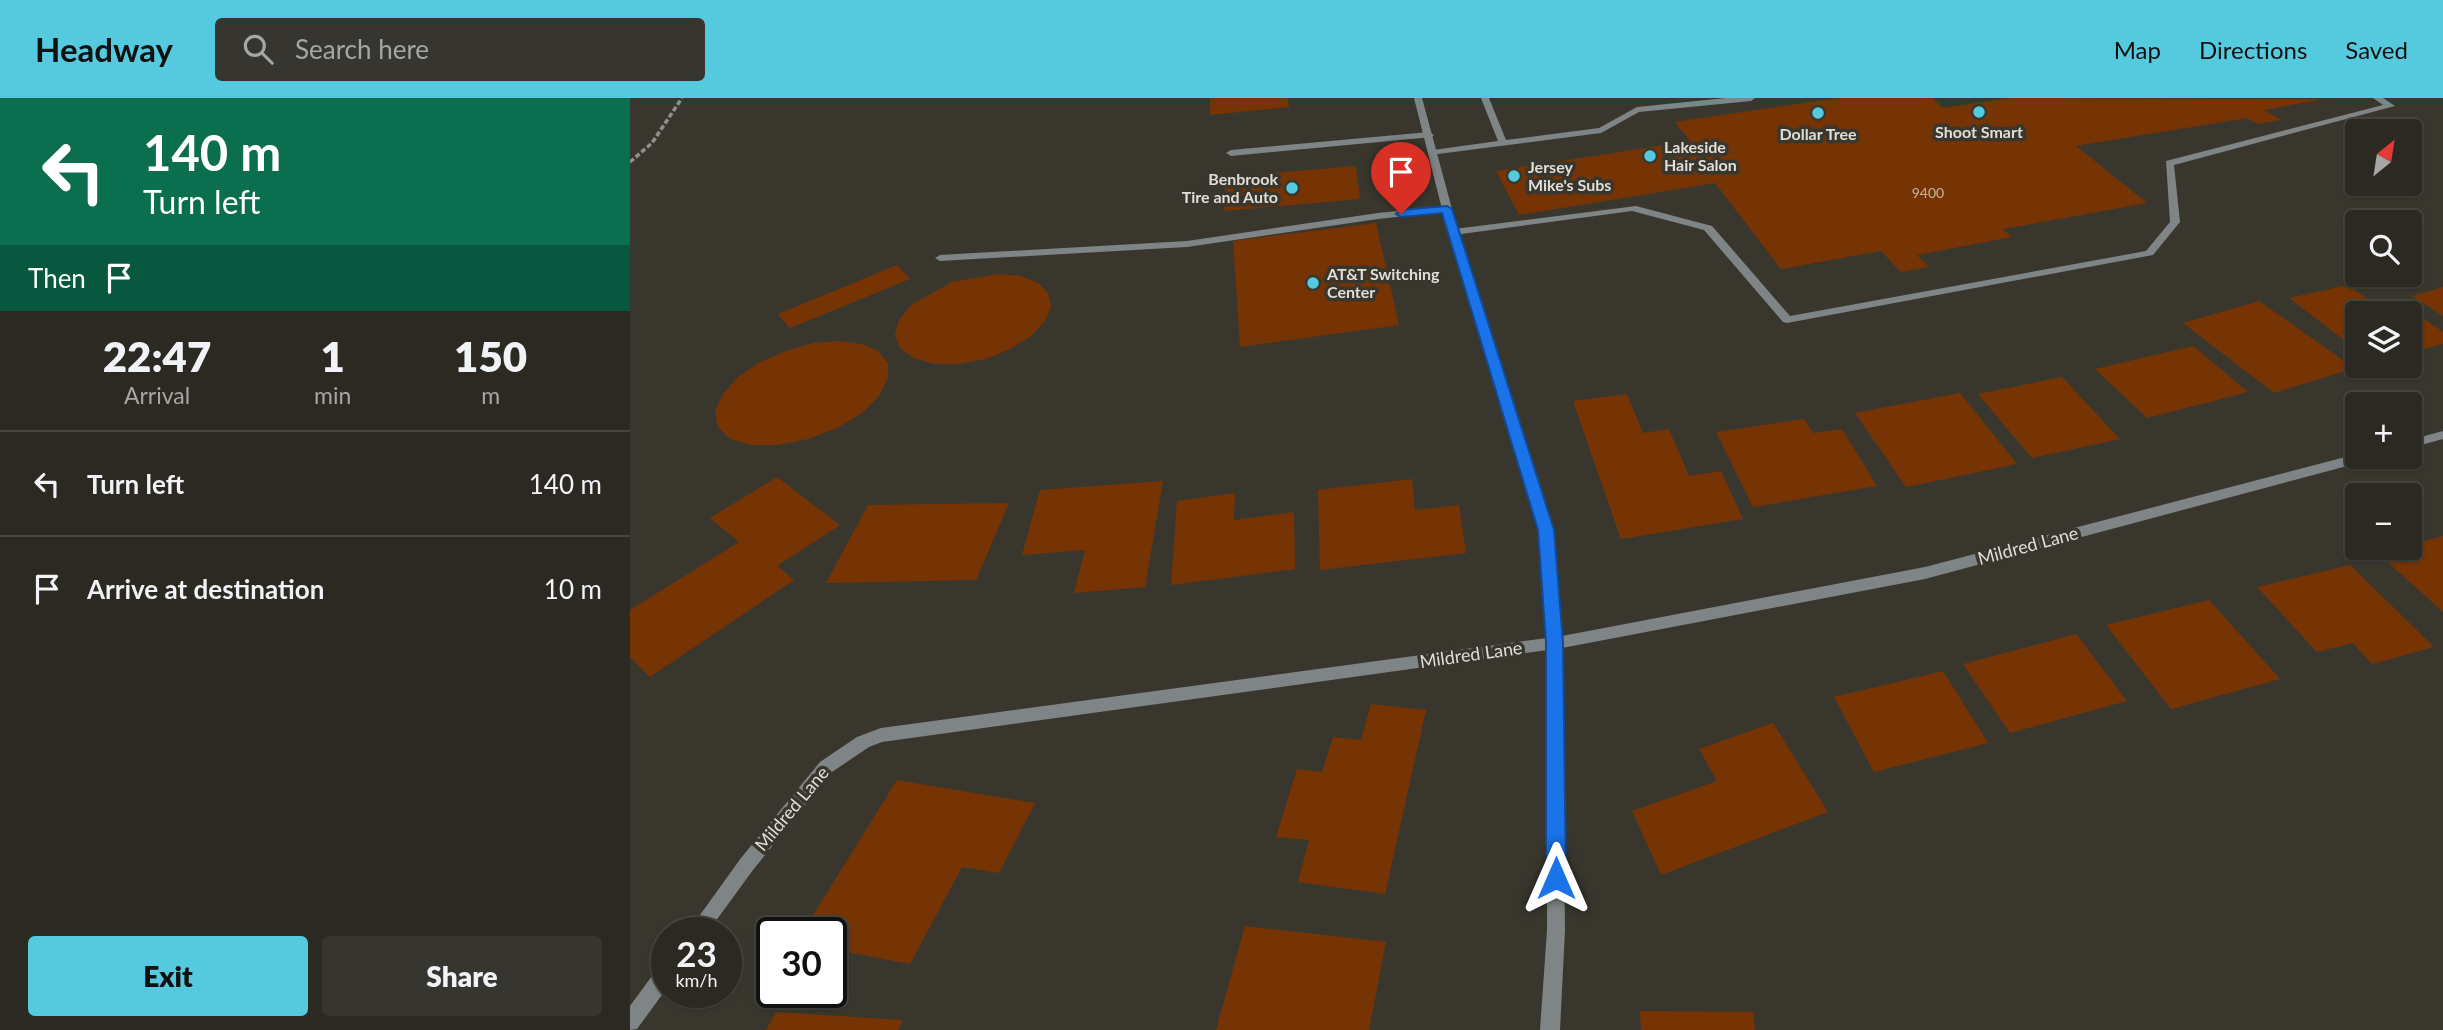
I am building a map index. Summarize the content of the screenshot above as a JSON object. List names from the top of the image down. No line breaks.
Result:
{"streets":{"street":["Mildred Lane"]},"places":["Shoot Smart","Dollar Tree","Lakeside Hair Salon","Jersey Mike's Subs","Benbrook Tire and Auto","AT&T Switching Center"],"house_numbers":["9400"],"north":"top right","page":{"header":"Headway","search":"Search here","nav":["Map","Directions","Saved"],"turn":["140 m","Turn left"],"map_buttons":["+","−"],"then":"Then","eta":["22:47","Arrival","1","min","150","m"],"list":[{"name":"Turn left","value":"140 m"},{"name":"Arrive at destination","value":"10 m"}],"speed":"23 km/h","limit":"30","buttons":["Exit","Share"]}}
